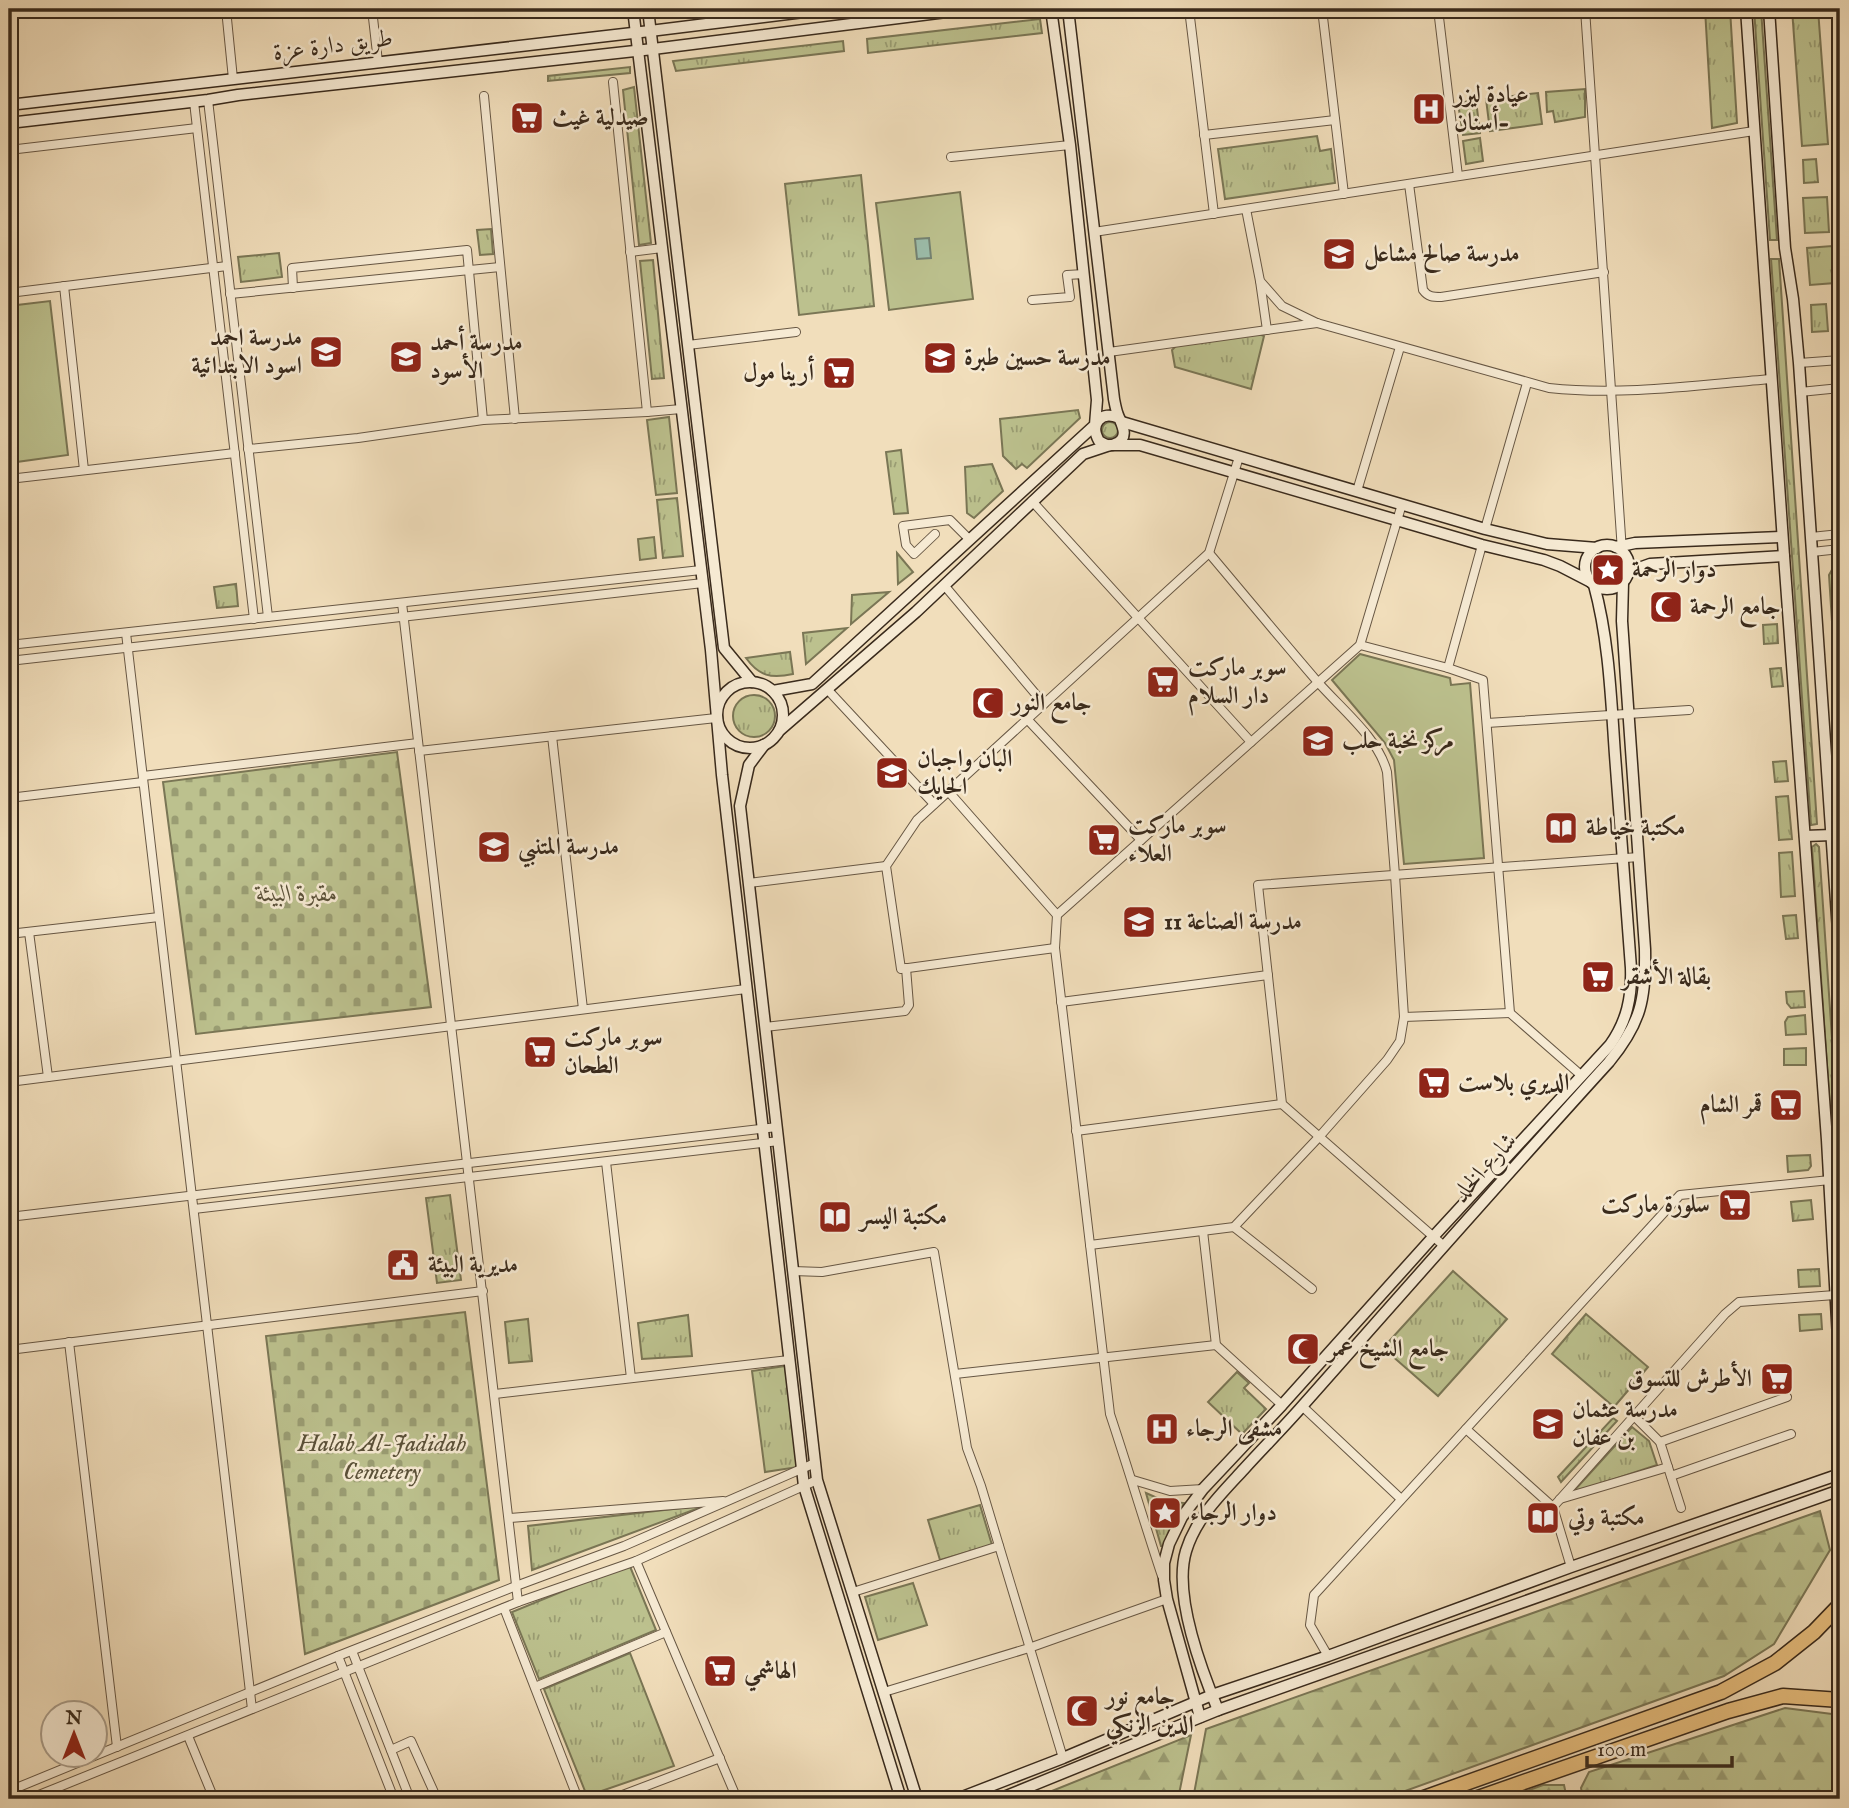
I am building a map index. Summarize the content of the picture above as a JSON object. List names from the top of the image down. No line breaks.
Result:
{"streets":{"street":["طريق دارة عزة","شارع الخلد"]},"parks":["مقبرة البيئة","Halab Al-Jadidah Cemetery"],"places":{"hospital":["عيادة ليزر أسنان-","مشفى الرجاء"],"supermarket":["صيدلية غيث","أرينا مول","سوبر ماركت دار السلام","سوبر ماركت العلاء","بقالة الأشقر","سوبر ماركت الطحان","الديري بلاست","قمر الشام","سلورة ماركت","الأطرش للتسوق","الهاشمي"],"school or university":["مدرسة صالح مشاعل","مدرسة احمد اسود الابتدائية","مدرسة أحمد الأسود","مدرسة حسين طبرة","مركز نخبة حلب","البان واجبان الحايك","مدرسة المتنبي","مدرسة الصناعة 11","مدرسة عثمان بن عفان"],"place":["دوار الرحمة","دوار الرجاء"],"mosque":["جامع الرحمة","جامع النور","جامع الشيخ عمر","جامع نور الدين الزنكي"],"library":["مكتبة خياطة","مكتبة اليسر","مكتبة وتي"],"public building":["مديرية البيئة"]},"scale_bar":"100 m","north":"top"}
